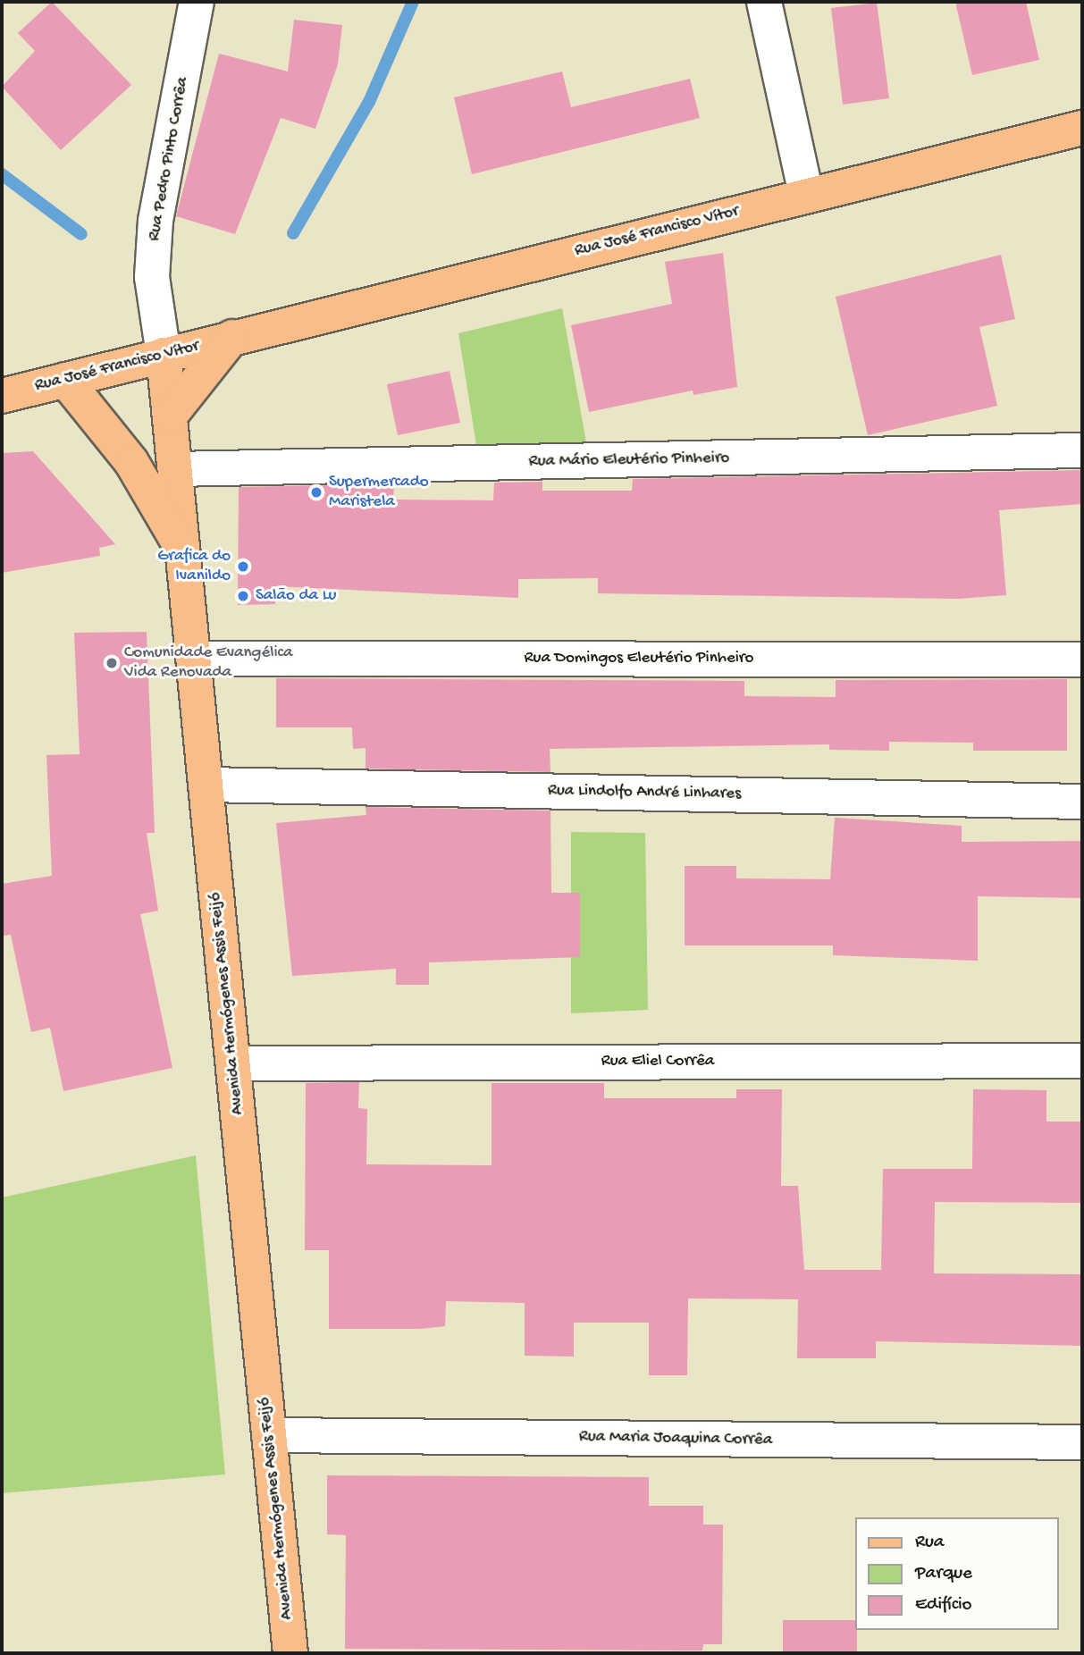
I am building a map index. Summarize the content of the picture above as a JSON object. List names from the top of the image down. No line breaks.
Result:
{"streets":{"main road":["Rua José Francisco Vítor","Avenida Hermógenes Assis Feijó"],"street":["Rua Pedro Pinto Corrêa","Rua Mário Eleutério Pinheiro","Rua Domingos Eleutério Pinheiro","Rua Lindolfo André Linhares","Rua Eliel Corrêa","Rua Maria Joaquina Corrêa"]},"crossings":[["Rua Pedro Pinto Corrêa","Rua José Francisco Vítor"],["Rua Pedro Pinto Corrêa","Avenida Hermógenes Assis Feijó"],["Rua José Francisco Vítor","Avenida Hermógenes Assis Feijó"],["Rua Mário Eleutério Pinheiro","Avenida Hermógenes Assis Feijó"],["Rua Domingos Eleutério Pinheiro","Avenida Hermógenes Assis Feijó"],["Rua Lindolfo André Linhares","Avenida Hermógenes Assis Feijó"],["Avenida Hermógenes Assis Feijó","Rua Eliel Corrêa"],["Avenida Hermógenes Assis Feijó","Rua Maria Joaquina Corrêa"]],"places":["Supermercado Maristela","Grafica do Ivanildo","Salão da Lu","Comunidade Evangélica Vida Renovada"],"legend":["Rua","Parque","Edifício"]}
